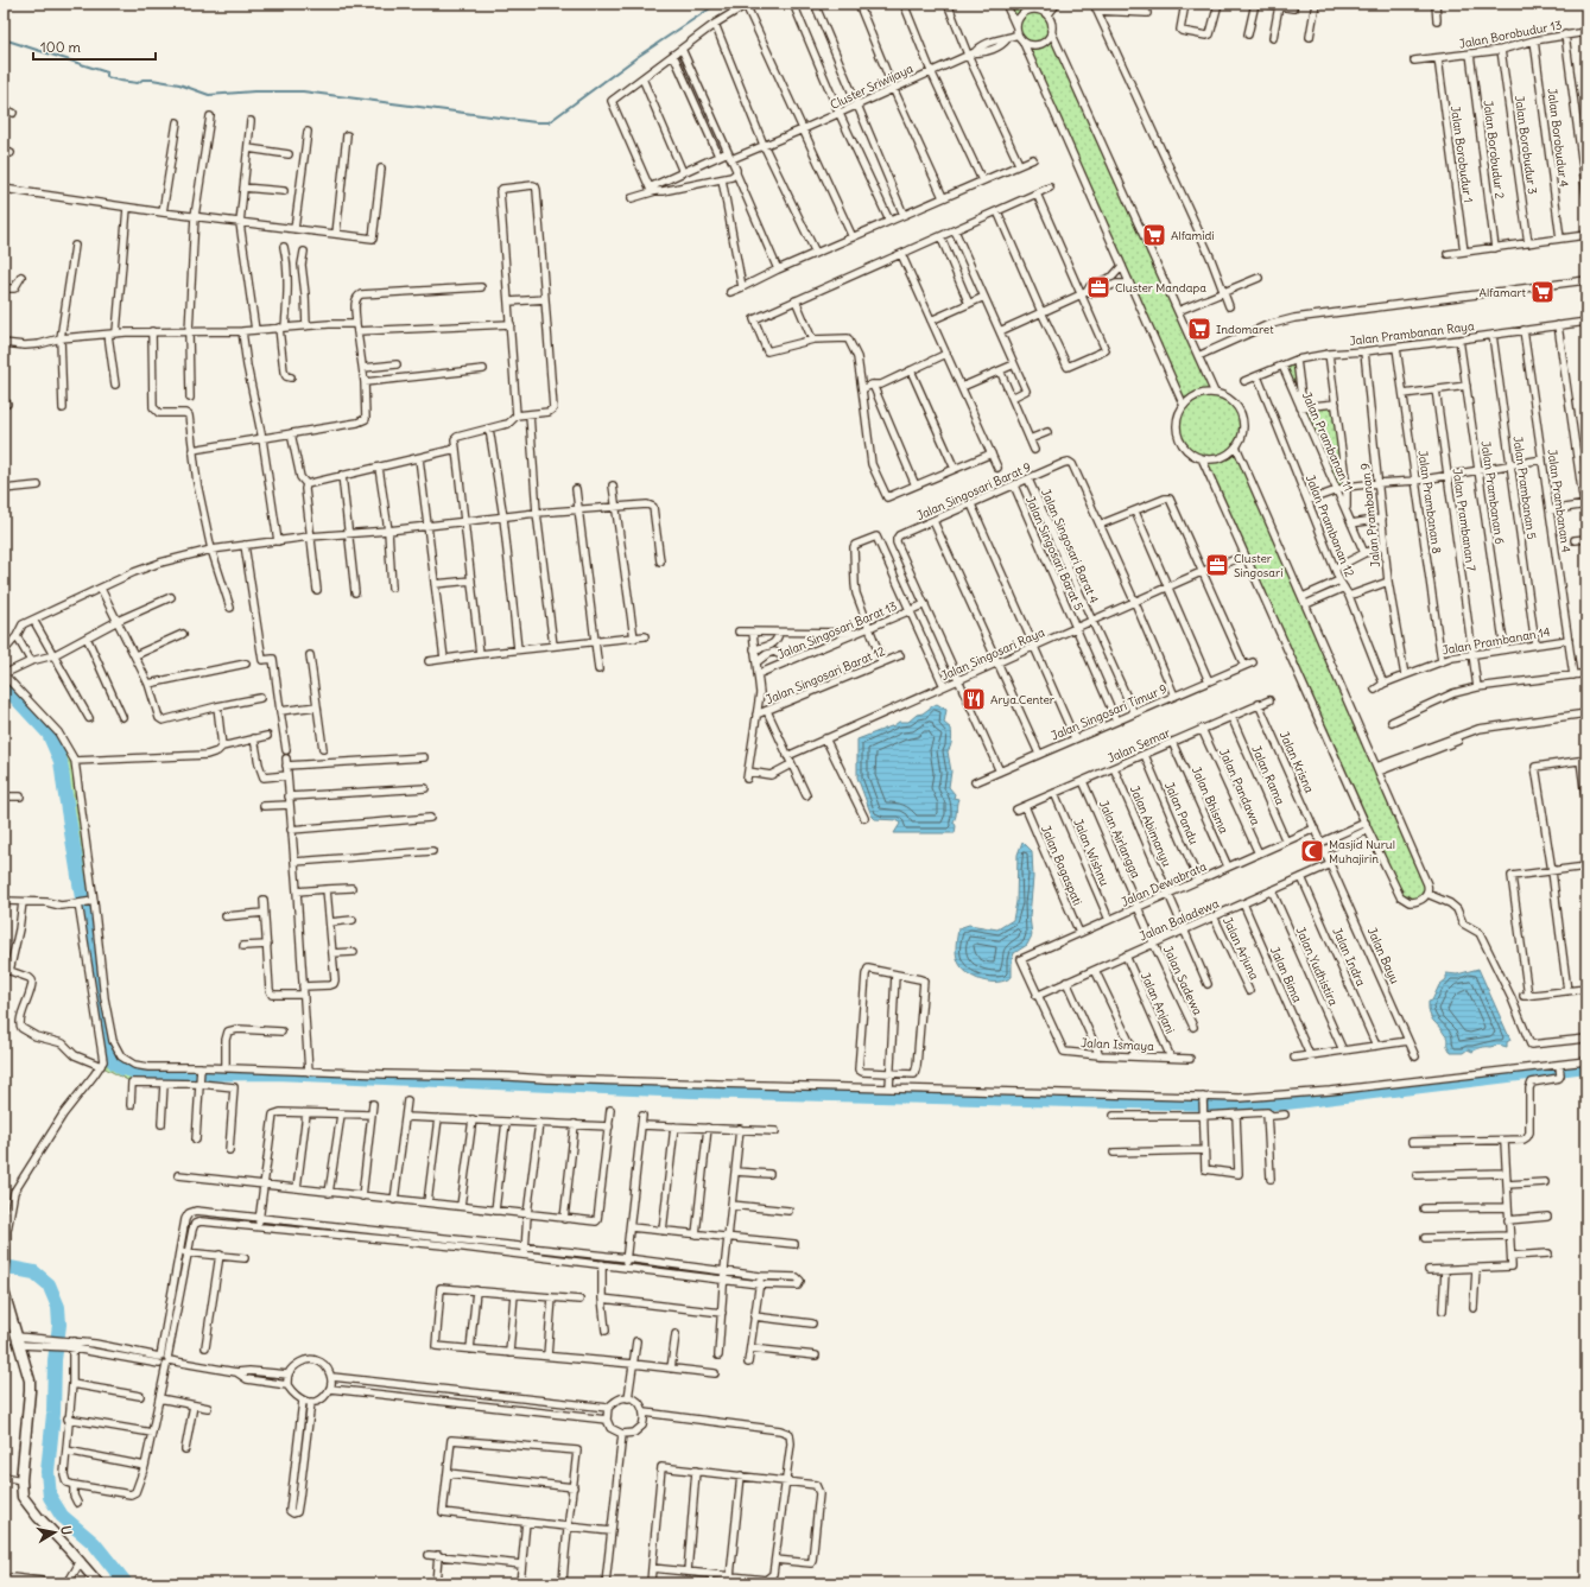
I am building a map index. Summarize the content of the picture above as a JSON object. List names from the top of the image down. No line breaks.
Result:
{"streets":{"street":["Jalan Borobudur 13","Cluster Sriwijaya","Jalan Borobudur 4","Jalan Borobudur 3","Jalan Borobudur 2","Jalan Borobudur 1","Jalan Prambanan Raya","Jalan Prambanan 11","Jalan Prambanan 5","Jalan Singosari Barat 9","Jalan Prambanan 6","Jalan Prambanan 4","Jalan Prambanan 8","Jalan Prambanan 9","Jalan Prambanan 7","Jalan Prambanan 12","Jalan Singosari Barat 4","Jalan Singosari Barat 5","Jalan Singosari Barat 13","Jalan Prambanan 14","Jalan Singosari Raya","Jalan Singosari Barat 12","Jalan Singosari Timur 9","Jalan Semar","Jalan Krisna","Jalan Rama","Jalan Pandawa","Jalan Bhisma","Jalan Pandu","Jalan Abimanyu","Jalan Airlangga","Jalan Wishnu","Jalan Bagaspati","Jalan Dewabrata","Jalan Baladewa","Jalan Arjuna","Jalan Bayu","Jalan Indra","Jalan Yudhistira","Jalan Bima","Jalan Sadewa","Jalan Anjani","Jalan Ismaya"]},"crossings":[["Jalan Borobudur 13","Jalan Borobudur 4"],["Jalan Borobudur 13","Jalan Borobudur 3"],["Jalan Borobudur 13","Jalan Borobudur 2"],["Jalan Borobudur 13","Jalan Borobudur 1"],["Jalan Prambanan Raya","Jalan Prambanan 11"],["Jalan Prambanan Raya","Jalan Prambanan 5"],["Jalan Prambanan Raya","Jalan Prambanan 6"],["Jalan Prambanan Raya","Jalan Prambanan 4"],["Jalan Prambanan Raya","Jalan Prambanan 8"],["Jalan Prambanan Raya","Jalan Prambanan 9"],["Jalan Prambanan Raya","Jalan Prambanan 12"],["Jalan Prambanan 5","Jalan Prambanan 14"],["Jalan Singosari Barat 9","Jalan Singosari Barat 4"],["Jalan Singosari Barat 9","Jalan Singosari Barat 5"],["Jalan Singosari Barat 9","Jalan Singosari Barat 13"],["Jalan Prambanan 6","Jalan Prambanan 14"],["Jalan Prambanan 4","Jalan Prambanan 7"],["Jalan Prambanan 4","Jalan Prambanan 14"],["Jalan Prambanan 8","Jalan Prambanan 14"],["Jalan Prambanan 9","Jalan Prambanan 14"],["Jalan Prambanan 7","Jalan Prambanan 14"],["Jalan Prambanan 12","Jalan Prambanan 14"],["Jalan Singosari Barat 4","Jalan Singosari Raya"],["Jalan Singosari Barat 4","Jalan Singosari Timur 9"],["Jalan Singosari Barat 5","Jalan Singosari Raya"],["Jalan Singosari Barat 5","Jalan Singosari Timur 9"],["Jalan Semar","Jalan Krisna"],["Jalan Semar","Jalan Rama"],["Jalan Semar","Jalan Pandawa"],["Jalan Semar","Jalan Bhisma"],["Jalan Semar","Jalan Pandu"],["Jalan Semar","Jalan Abimanyu"],["Jalan Semar","Jalan Airlangga"],["Jalan Semar","Jalan Wishnu"],["Jalan Semar","Jalan Bagaspati"],["Jalan Krisna","Jalan Dewabrata"],["Jalan Krisna","Jalan Bayu"],["Jalan Rama","Jalan Dewabrata"],["Jalan Pandawa","Jalan Dewabrata"],["Jalan Bhisma","Jalan Dewabrata"],["Jalan Pandu","Jalan Dewabrata"],["Jalan Abimanyu","Jalan Dewabrata"],["Jalan Abimanyu","Jalan Baladewa"],["Jalan Airlangga","Jalan Dewabrata"],["Jalan Airlangga","Jalan Baladewa"],["Jalan Airlangga","Jalan Sadewa"],["Jalan Wishnu","Jalan Dewabrata"],["Jalan Bagaspati","Jalan Dewabrata"],["Jalan Dewabrata","Jalan Ismaya"],["Jalan Baladewa","Jalan Arjuna"],["Jalan Baladewa","Jalan Bayu"],["Jalan Baladewa","Jalan Indra"],["Jalan Baladewa","Jalan Yudhistira"],["Jalan Baladewa","Jalan Bima"],["Jalan Baladewa","Jalan Sadewa"],["Jalan Baladewa","Jalan Anjani"],["Jalan Baladewa","Jalan Ismaya"],["Jalan Anjani","Jalan Ismaya"]],"places":{"supermarket":["Alfamidi","Alfamart","Indomaret"],"office":["Cluster Mandapa","Cluster Singosari"],"restaurant":["Arya.Center"],"mosque":["Masjid Nurul Muhajirin"]},"scale_bar":"100 m","north":"right"}
